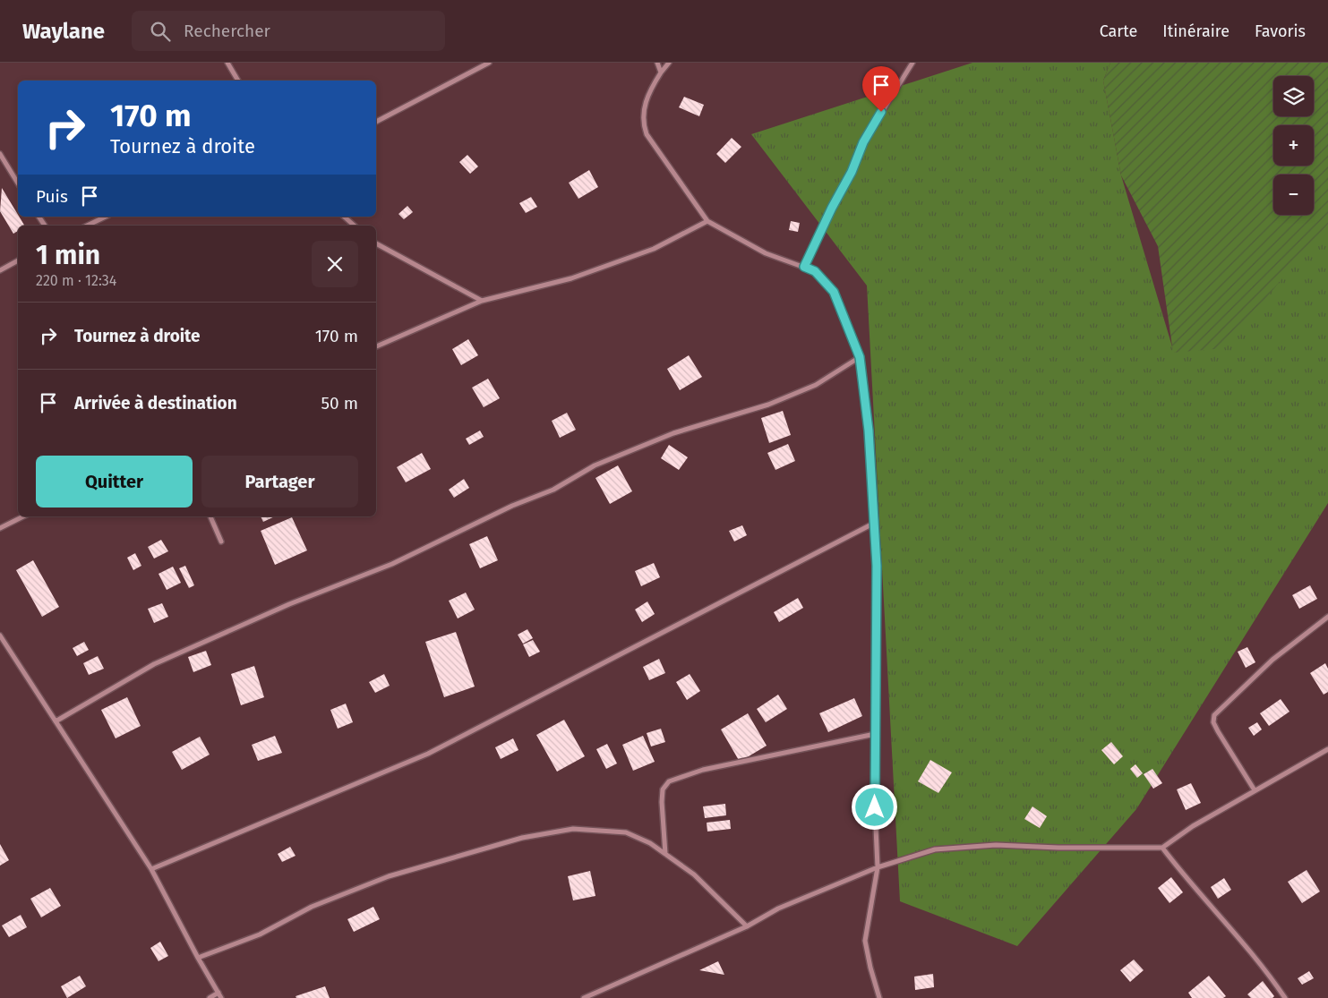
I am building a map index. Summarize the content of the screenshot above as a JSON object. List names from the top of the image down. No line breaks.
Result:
{"page":{"header":"Waylane","search":"Rechercher","nav":["Carte","Itinéraire","Favoris"],"map_buttons":["+","−"],"turn":["170 m","Tournez à droite"],"then":"Puis","heading":["1 min","220 m · 12:34"],"list":[{"name":"Tournez à droite","value":"170 m"},{"name":"Arrivée à destination","value":"50 m"}],"buttons":["Quitter","Partager"]}}
